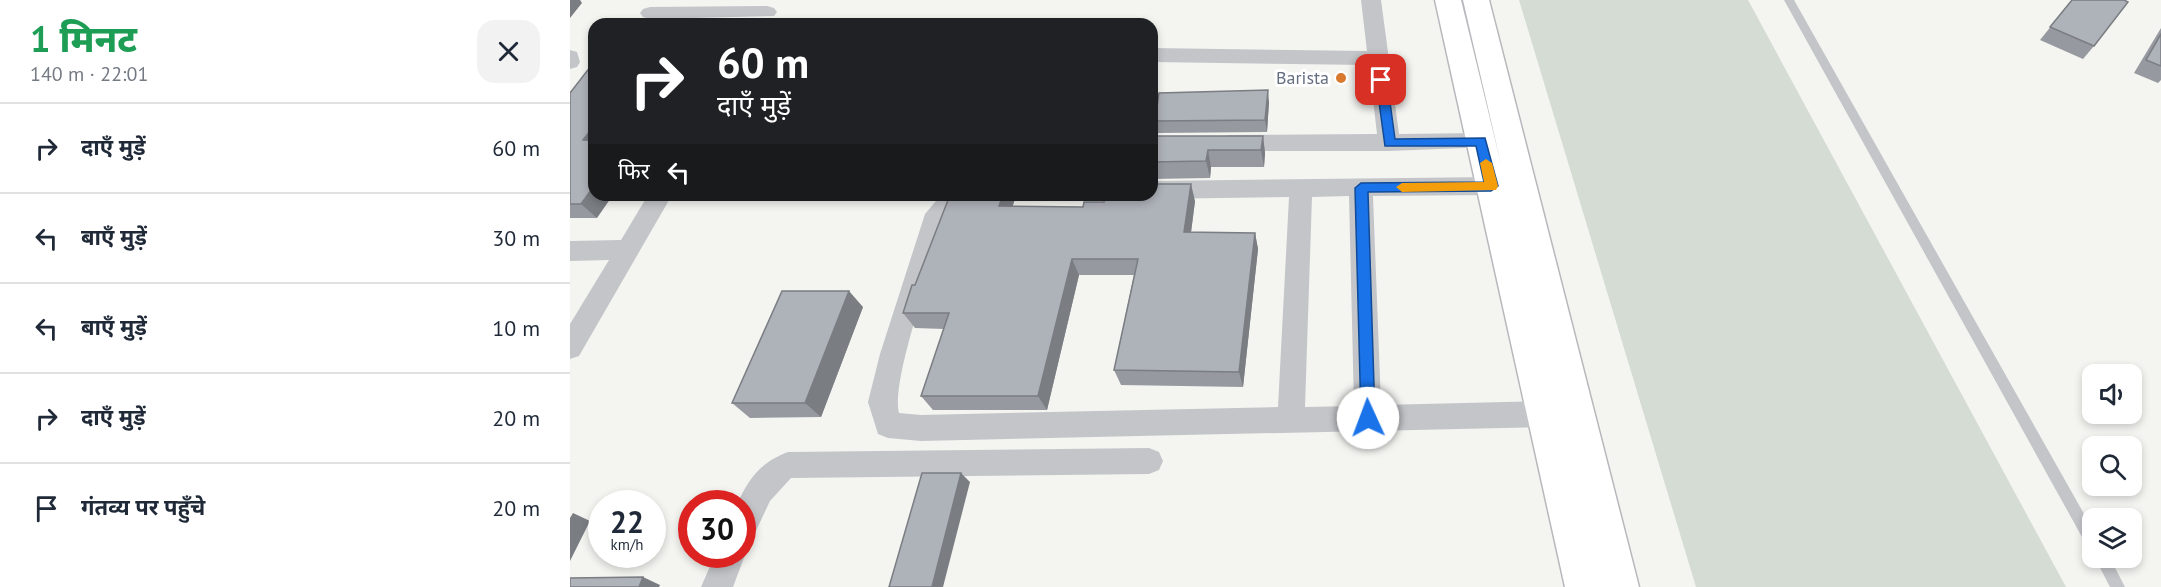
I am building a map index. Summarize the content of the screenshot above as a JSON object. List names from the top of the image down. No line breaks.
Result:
{"places":["Barista"],"page":{"heading":["1 मिनट","140 m · 22:01"],"turn":["60 m","दाएँ मुड़ें"],"list":[{"name":"दाएँ मुड़ें","value":"60 m"},{"name":"बाएँ मुड़ें","value":"30 m"},{"name":"बाएँ मुड़ें","value":"10 m"},{"name":"दाएँ मुड़ें","value":"20 m"},{"name":"गंतव्य पर पहुँचे","value":"20 m"}],"then":"फिर","speed":"22 km/h","limit":"30"}}
